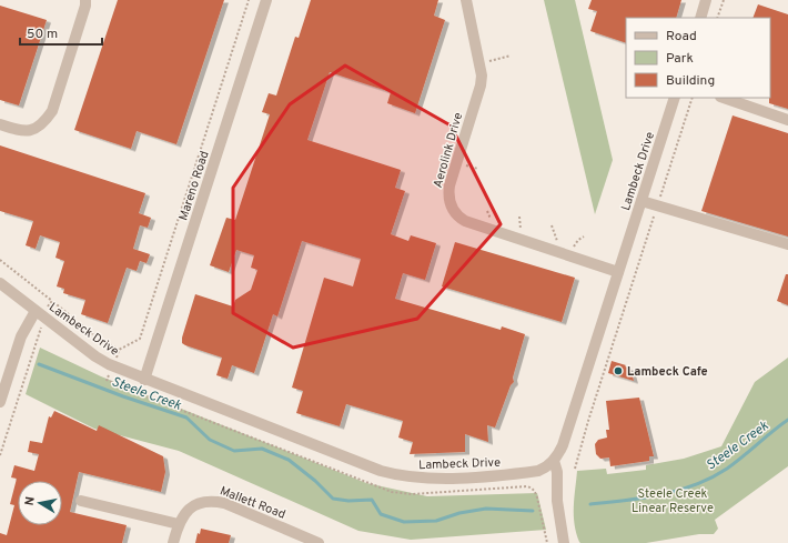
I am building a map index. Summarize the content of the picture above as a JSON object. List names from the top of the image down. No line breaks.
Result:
{"streets":{"street":["Aerolink Drive","Lambeck Drive","Mareno Road","Mallett Road"]},"crossings":[["Aerolink Drive","Lambeck Drive"],["Lambeck Drive","Mareno Road"]],"water":["Steele Creek"],"parks":["Steele Creek Linear Reserve"],"places":["Lambeck Cafe"],"legend":["Road","Park","Building"],"scale_bar":"50 m","north":"left"}
